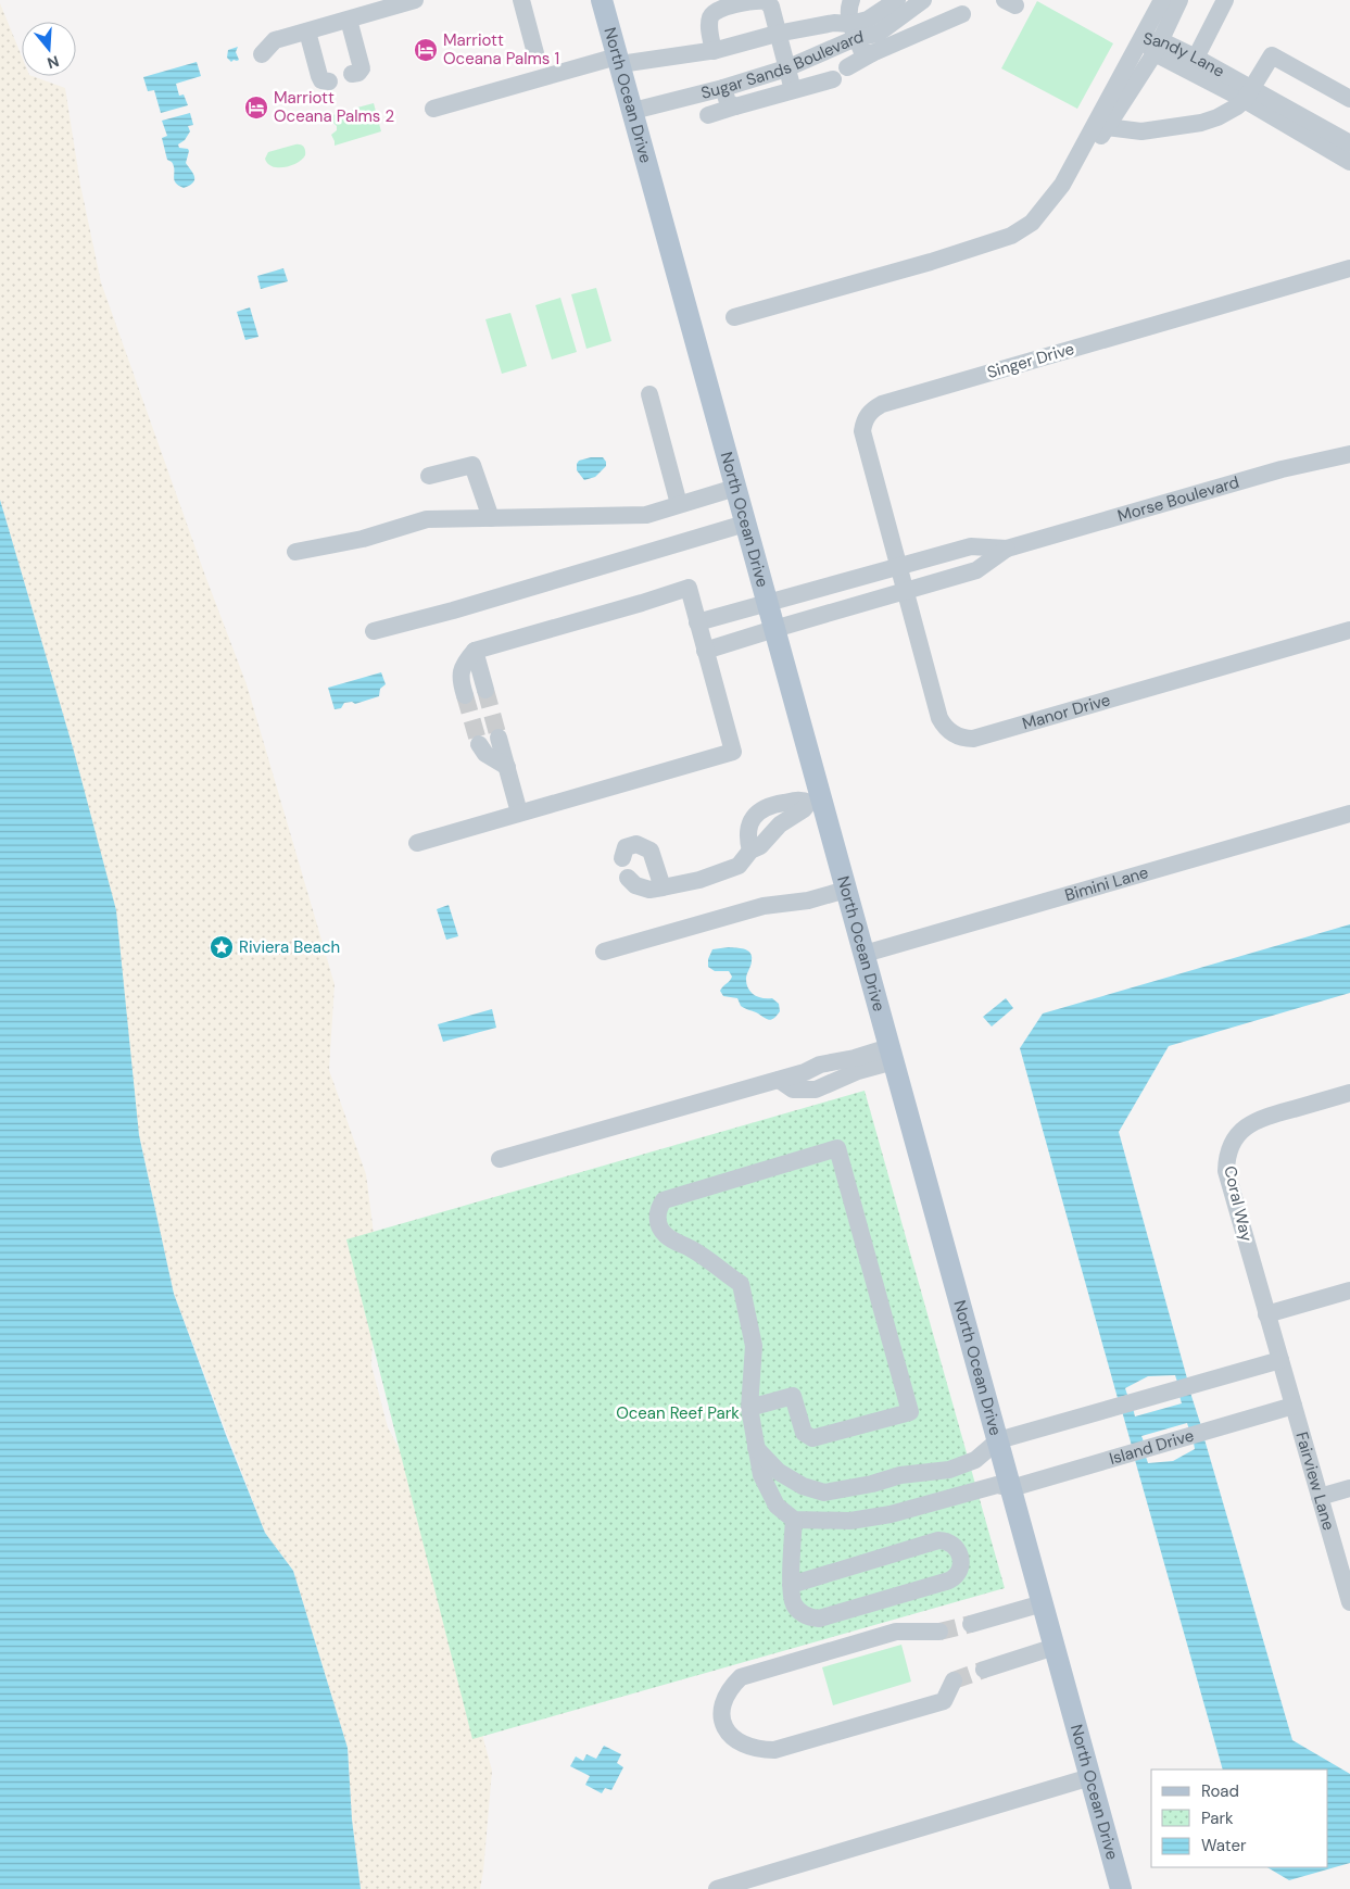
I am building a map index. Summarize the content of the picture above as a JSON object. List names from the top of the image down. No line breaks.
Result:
{"streets":{"main road":["North Ocean Drive"],"street":["Sandy Lane","Sugar Sands Boulevard","Singer Drive","Morse Boulevard","Manor Drive","Bimini Lane","Coral Way","Island Drive","Fairview Lane"]},"crossings":[["Sugar Sands Boulevard","North Ocean Drive"],["North Ocean Drive","Morse Boulevard"],["North Ocean Drive","Bimini Lane"],["North Ocean Drive","Island Drive"],["Singer Drive","Morse Boulevard"],["Singer Drive","Manor Drive"],["Morse Boulevard","Manor Drive"],["Coral Way","Fairview Lane"],["Island Drive","Fairview Lane"]],"parks":["Ocean Reef Park"],"places":{"hotel":["Marriott Oceana Palms 1","Marriott Oceana Palms 2"],"place":["Riviera Beach"]},"legend":["Road","Park","Water"],"north":"bottom"}
